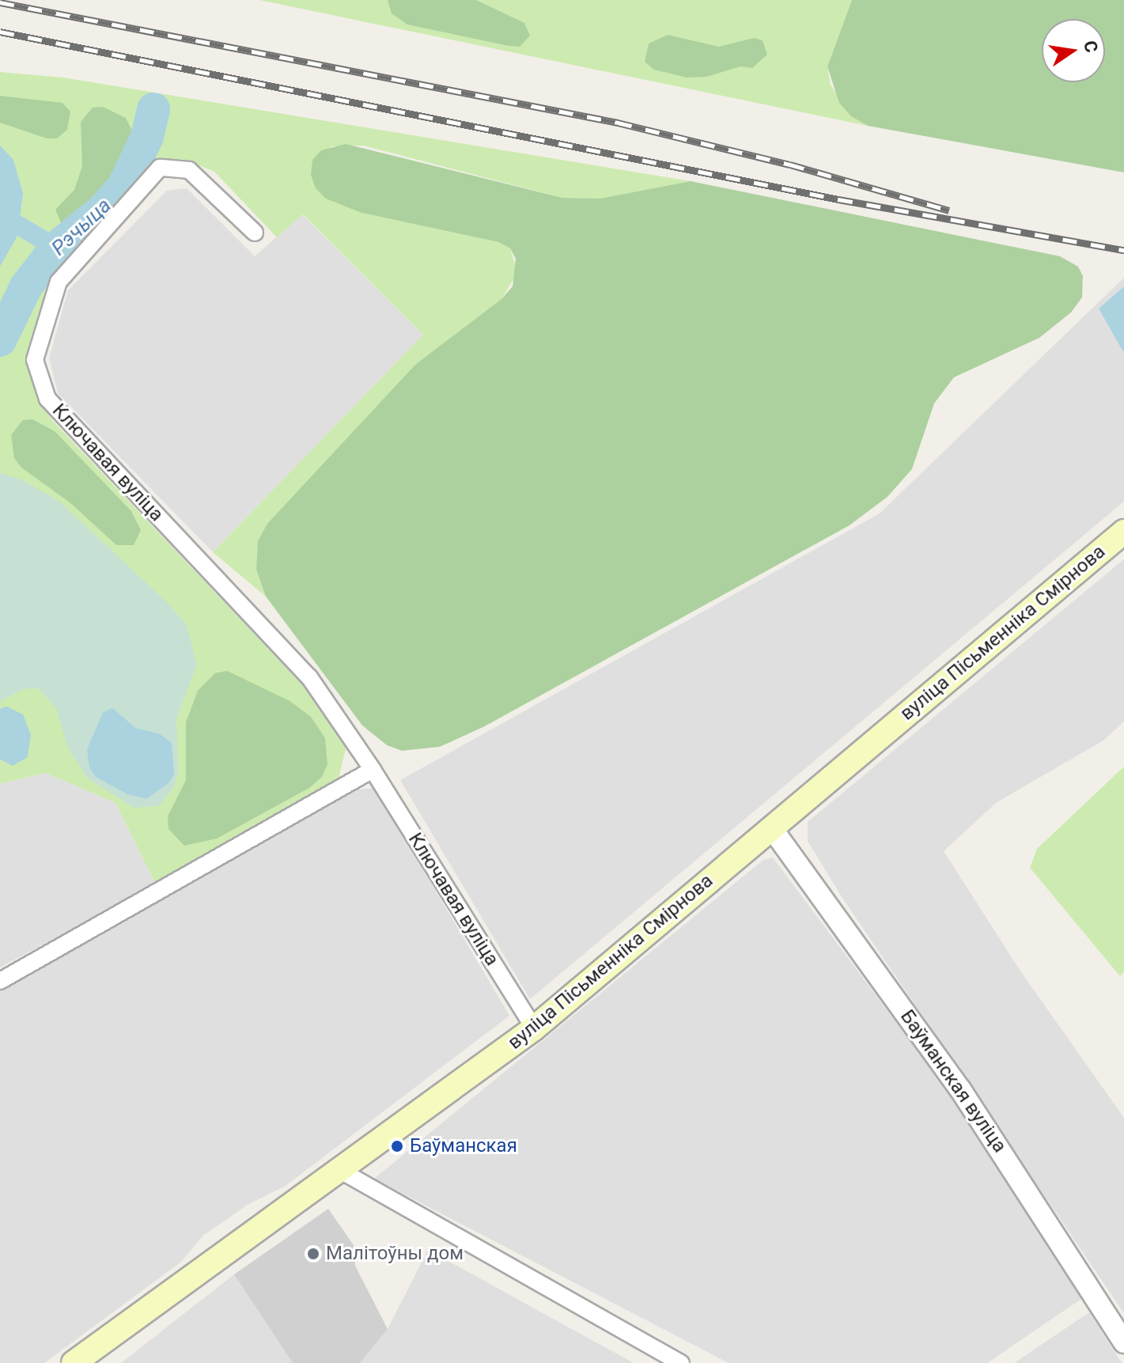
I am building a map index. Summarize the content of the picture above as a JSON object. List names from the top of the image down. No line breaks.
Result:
{"streets":{"main road":["вуліца Пісьменніка Смірнова"],"street":["Ключавая вуліца","Баўманская вуліца"]},"crossings":[["Ключавая вуліца","вуліца Пісьменніка Смірнова"],["вуліца Пісьменніка Смірнова","Баўманская вуліца"]],"water":["Рэчыца"],"places":["Баўманская","Малітоўны дом"],"north":"right"}
